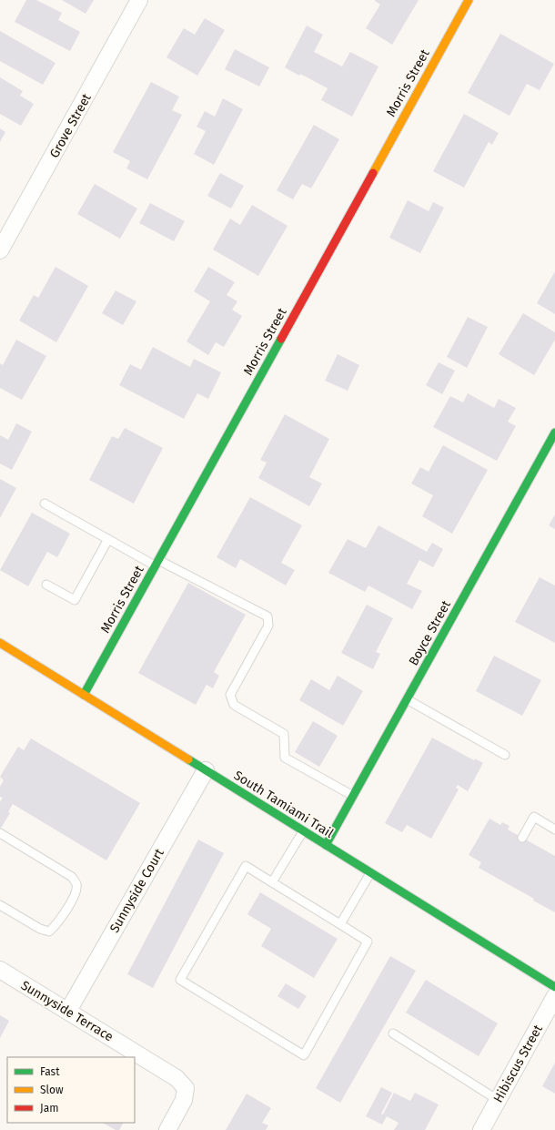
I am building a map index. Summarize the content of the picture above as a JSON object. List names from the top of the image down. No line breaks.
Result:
{"streets":{"street":["Morris Street","Grove Street","Boyce Street","South Tamiami Trail","Sunnyside Court","Sunnyside Terrace","Hibiscus Street"]},"crossings":[["Morris Street","South Tamiami Trail"],["Boyce Street","South Tamiami Trail"],["South Tamiami Trail","Sunnyside Court"],["Sunnyside Court","Sunnyside Terrace"]],"legend":["Fast","Slow","Jam"]}
